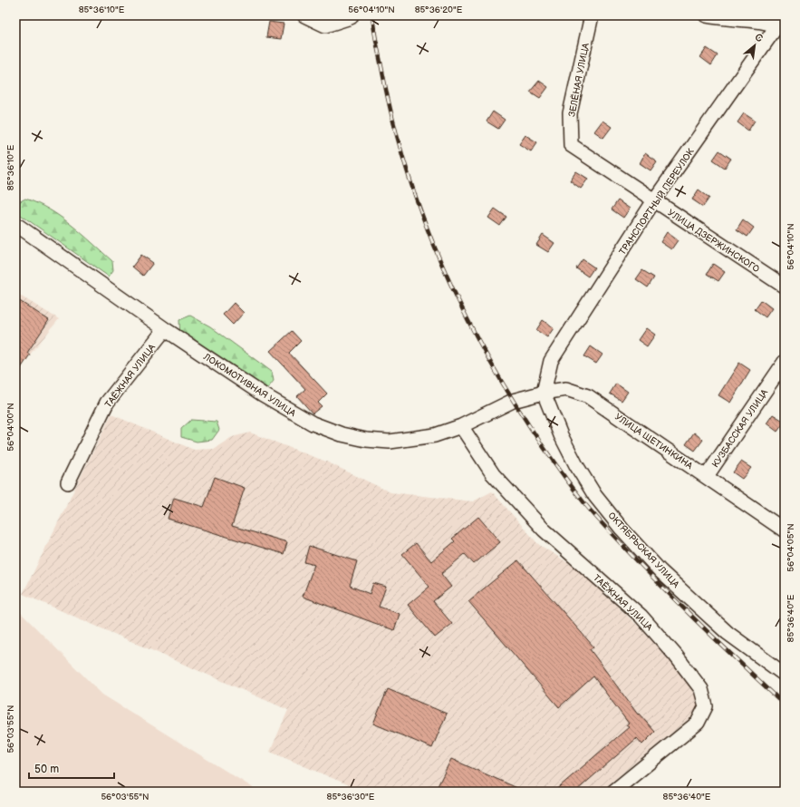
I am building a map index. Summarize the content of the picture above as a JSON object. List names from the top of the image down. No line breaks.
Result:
{"streets":{"street":["ЗЕЛЁНАЯ УЛИЦА","ТРАНСПОРТНЫЙ ПЕРЕУЛОК","УЛИЦА ДЗЕРЖИНСКОГО","ТАЁЖНАЯ УЛИЦА","ЛОКОМОТИВНАЯ УЛИЦА","КУЗБАССКАЯ УЛИЦА","УЛИЦА ЩЕТИНКИНА","ОКТЯБРЬСКАЯ УЛИЦА"]},"crossings":[["ЗЕЛЁНАЯ УЛИЦА","УЛИЦА ДЗЕРЖИНСКОГО"],["ТРАНСПОРТНЫЙ ПЕРЕУЛОК","УЛИЦА ДЗЕРЖИНСКОГО"],["ТРАНСПОРТНЫЙ ПЕРЕУЛОК","УЛИЦА ЩЕТИНКИНА"],["ТРАНСПОРТНЫЙ ПЕРЕУЛОК","ОКТЯБРЬСКАЯ УЛИЦА"],["ТАЁЖНАЯ УЛИЦА","ЛОКОМОТИВНАЯ УЛИЦА"],["ЛОКОМОТИВНАЯ УЛИЦА","УЛИЦА ЩЕТИНКИНА"],["КУЗБАССКАЯ УЛИЦА","УЛИЦА ЩЕТИНКИНА"],["УЛИЦА ЩЕТИНКИНА","ОКТЯБРЬСКАЯ УЛИЦА"]],"scale_bar":"50 m","north":"top right","coordinates":["85°36'10\"E","56°04'10\"N","85°36'20\"E","56°04'00\"N","56°04'05\"N","85°36'40\"E","56°03'55\"N","85°36'30\"E"]}
